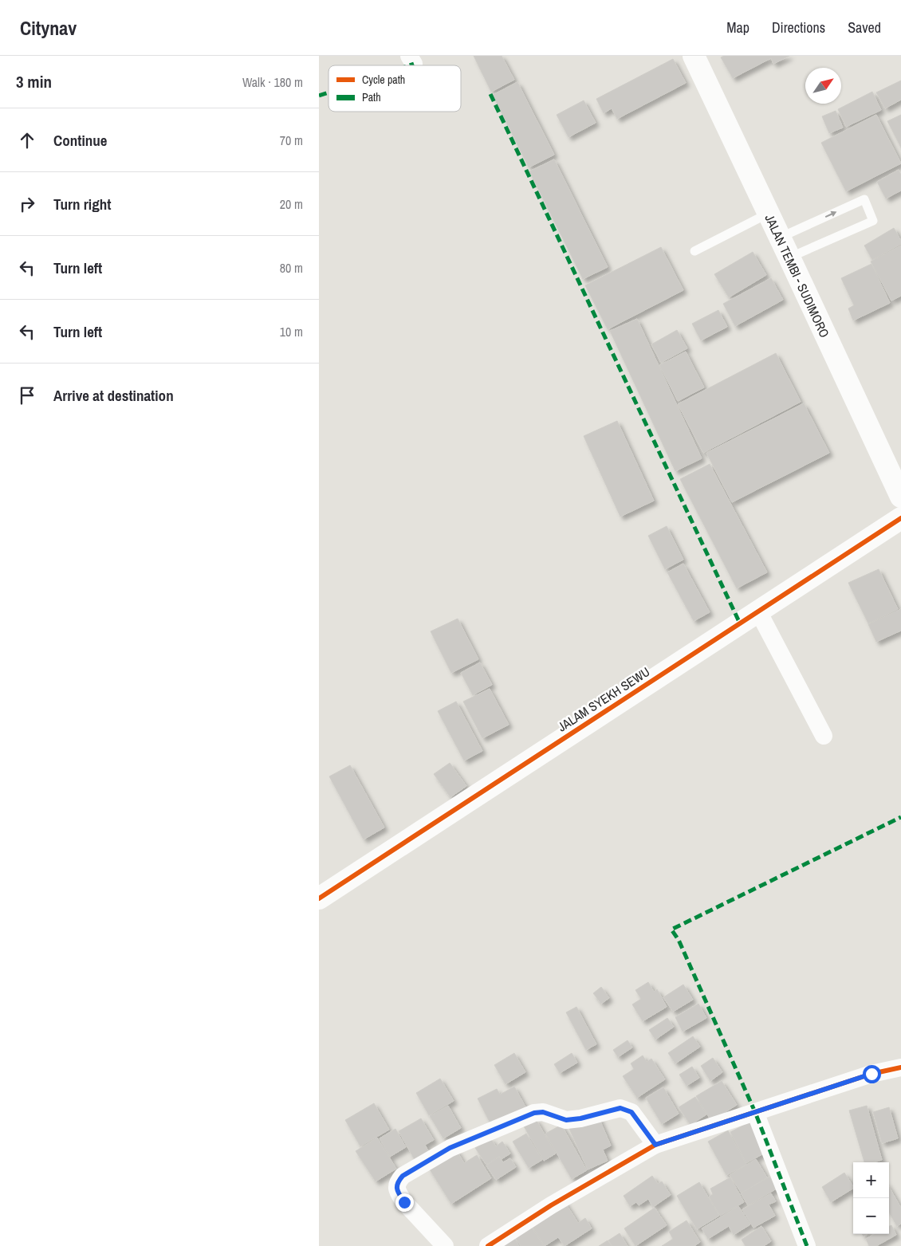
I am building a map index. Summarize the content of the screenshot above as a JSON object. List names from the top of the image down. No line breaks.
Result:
{"streets":{"street":["JALAN TEMBI - SUDIMORO","JALAM SYEKH SEWU"]},"legend":["Cycle path","Path"],"north":"top right","page":{"header":"Citynav","nav":["Map","Directions","Saved"],"heading":["3 min","Walk · 180 m"],"list":[["Continue","70 m"],["Turn right","20 m"],["Turn left","80 m"],["Turn left","10 m"],"Arrive at destination"],"map_buttons":["+","−"]}}
